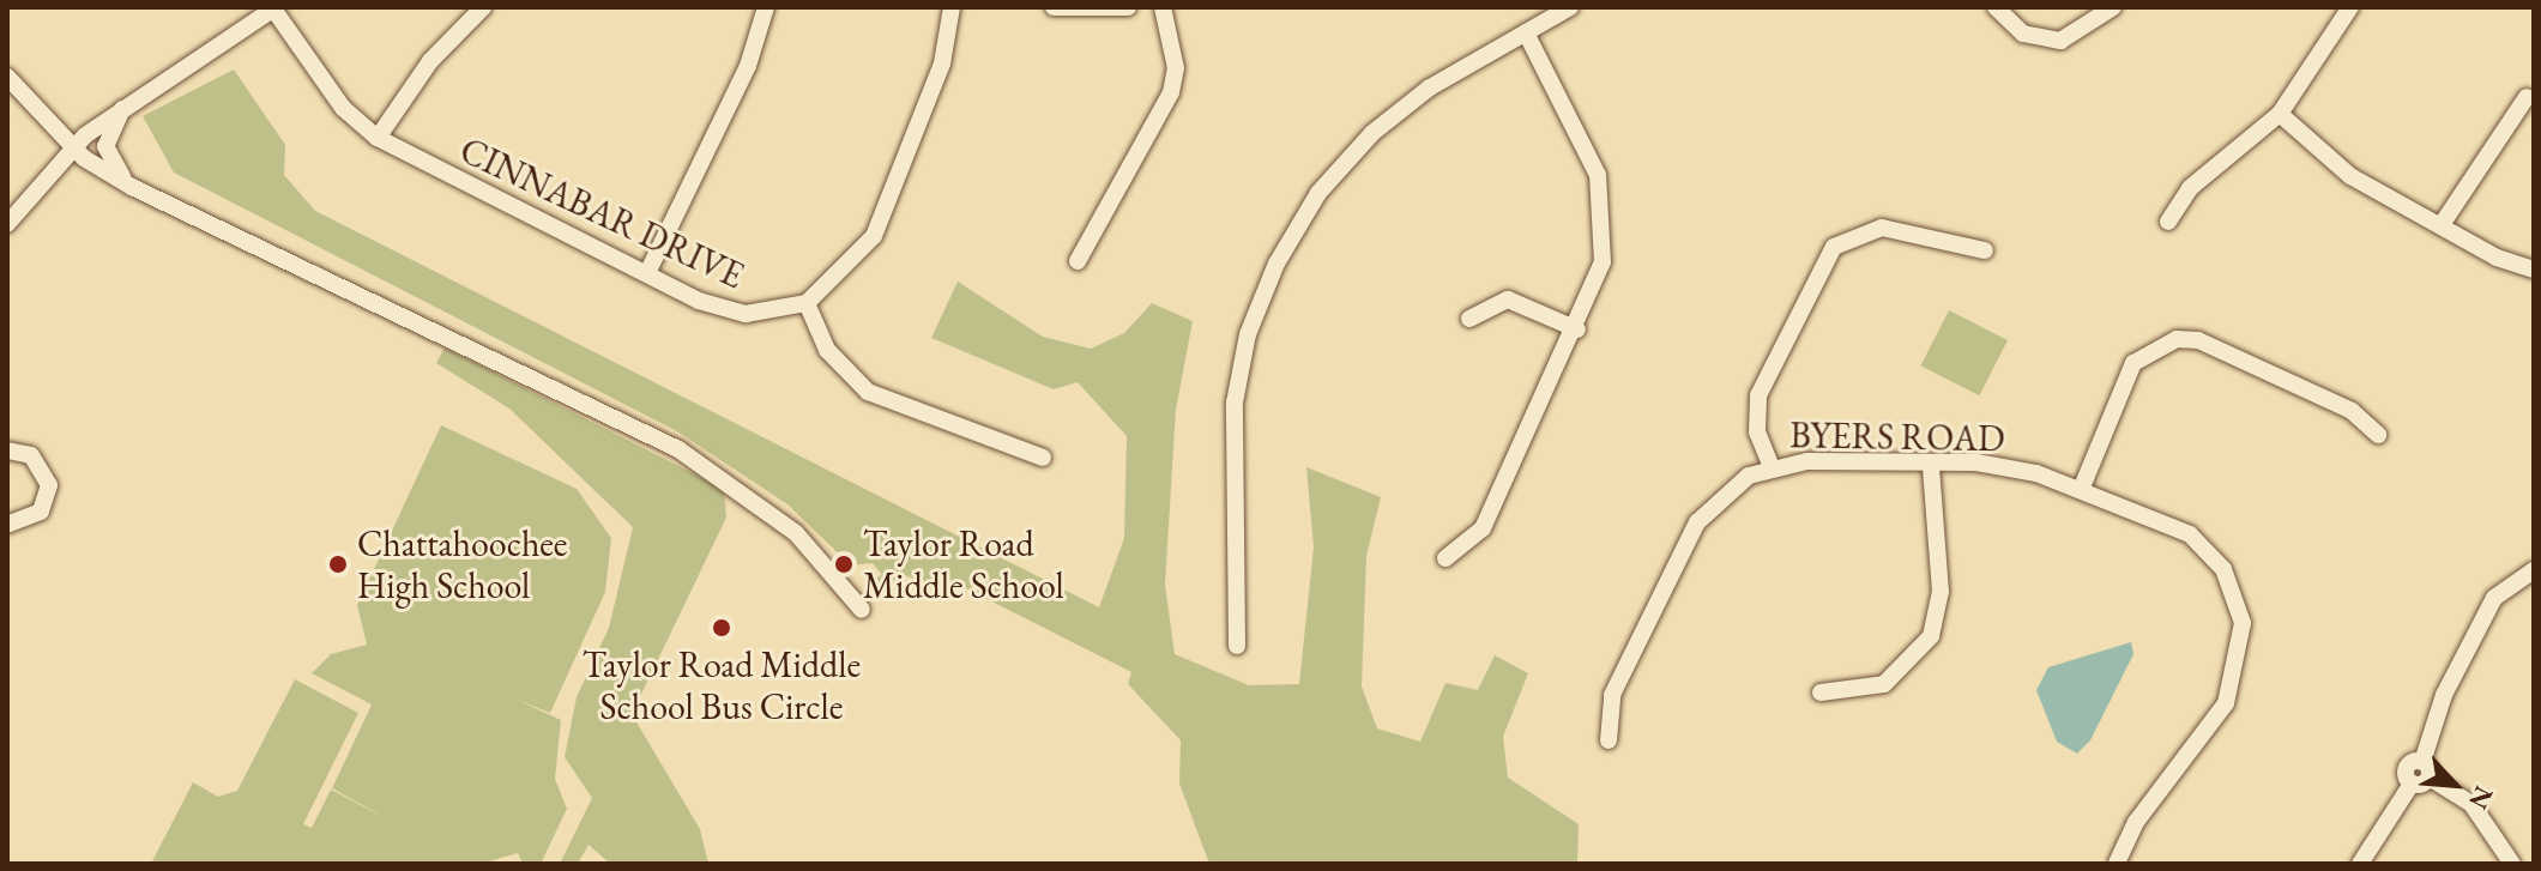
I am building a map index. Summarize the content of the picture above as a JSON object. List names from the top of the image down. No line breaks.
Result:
{"streets":{"street":["CINNABAR DRIVE","BYERS ROAD"]},"places":["Chattahoochee High School","Taylor Road Middle School","Taylor Road Middle School Bus Circle"],"north":"bottom right"}
